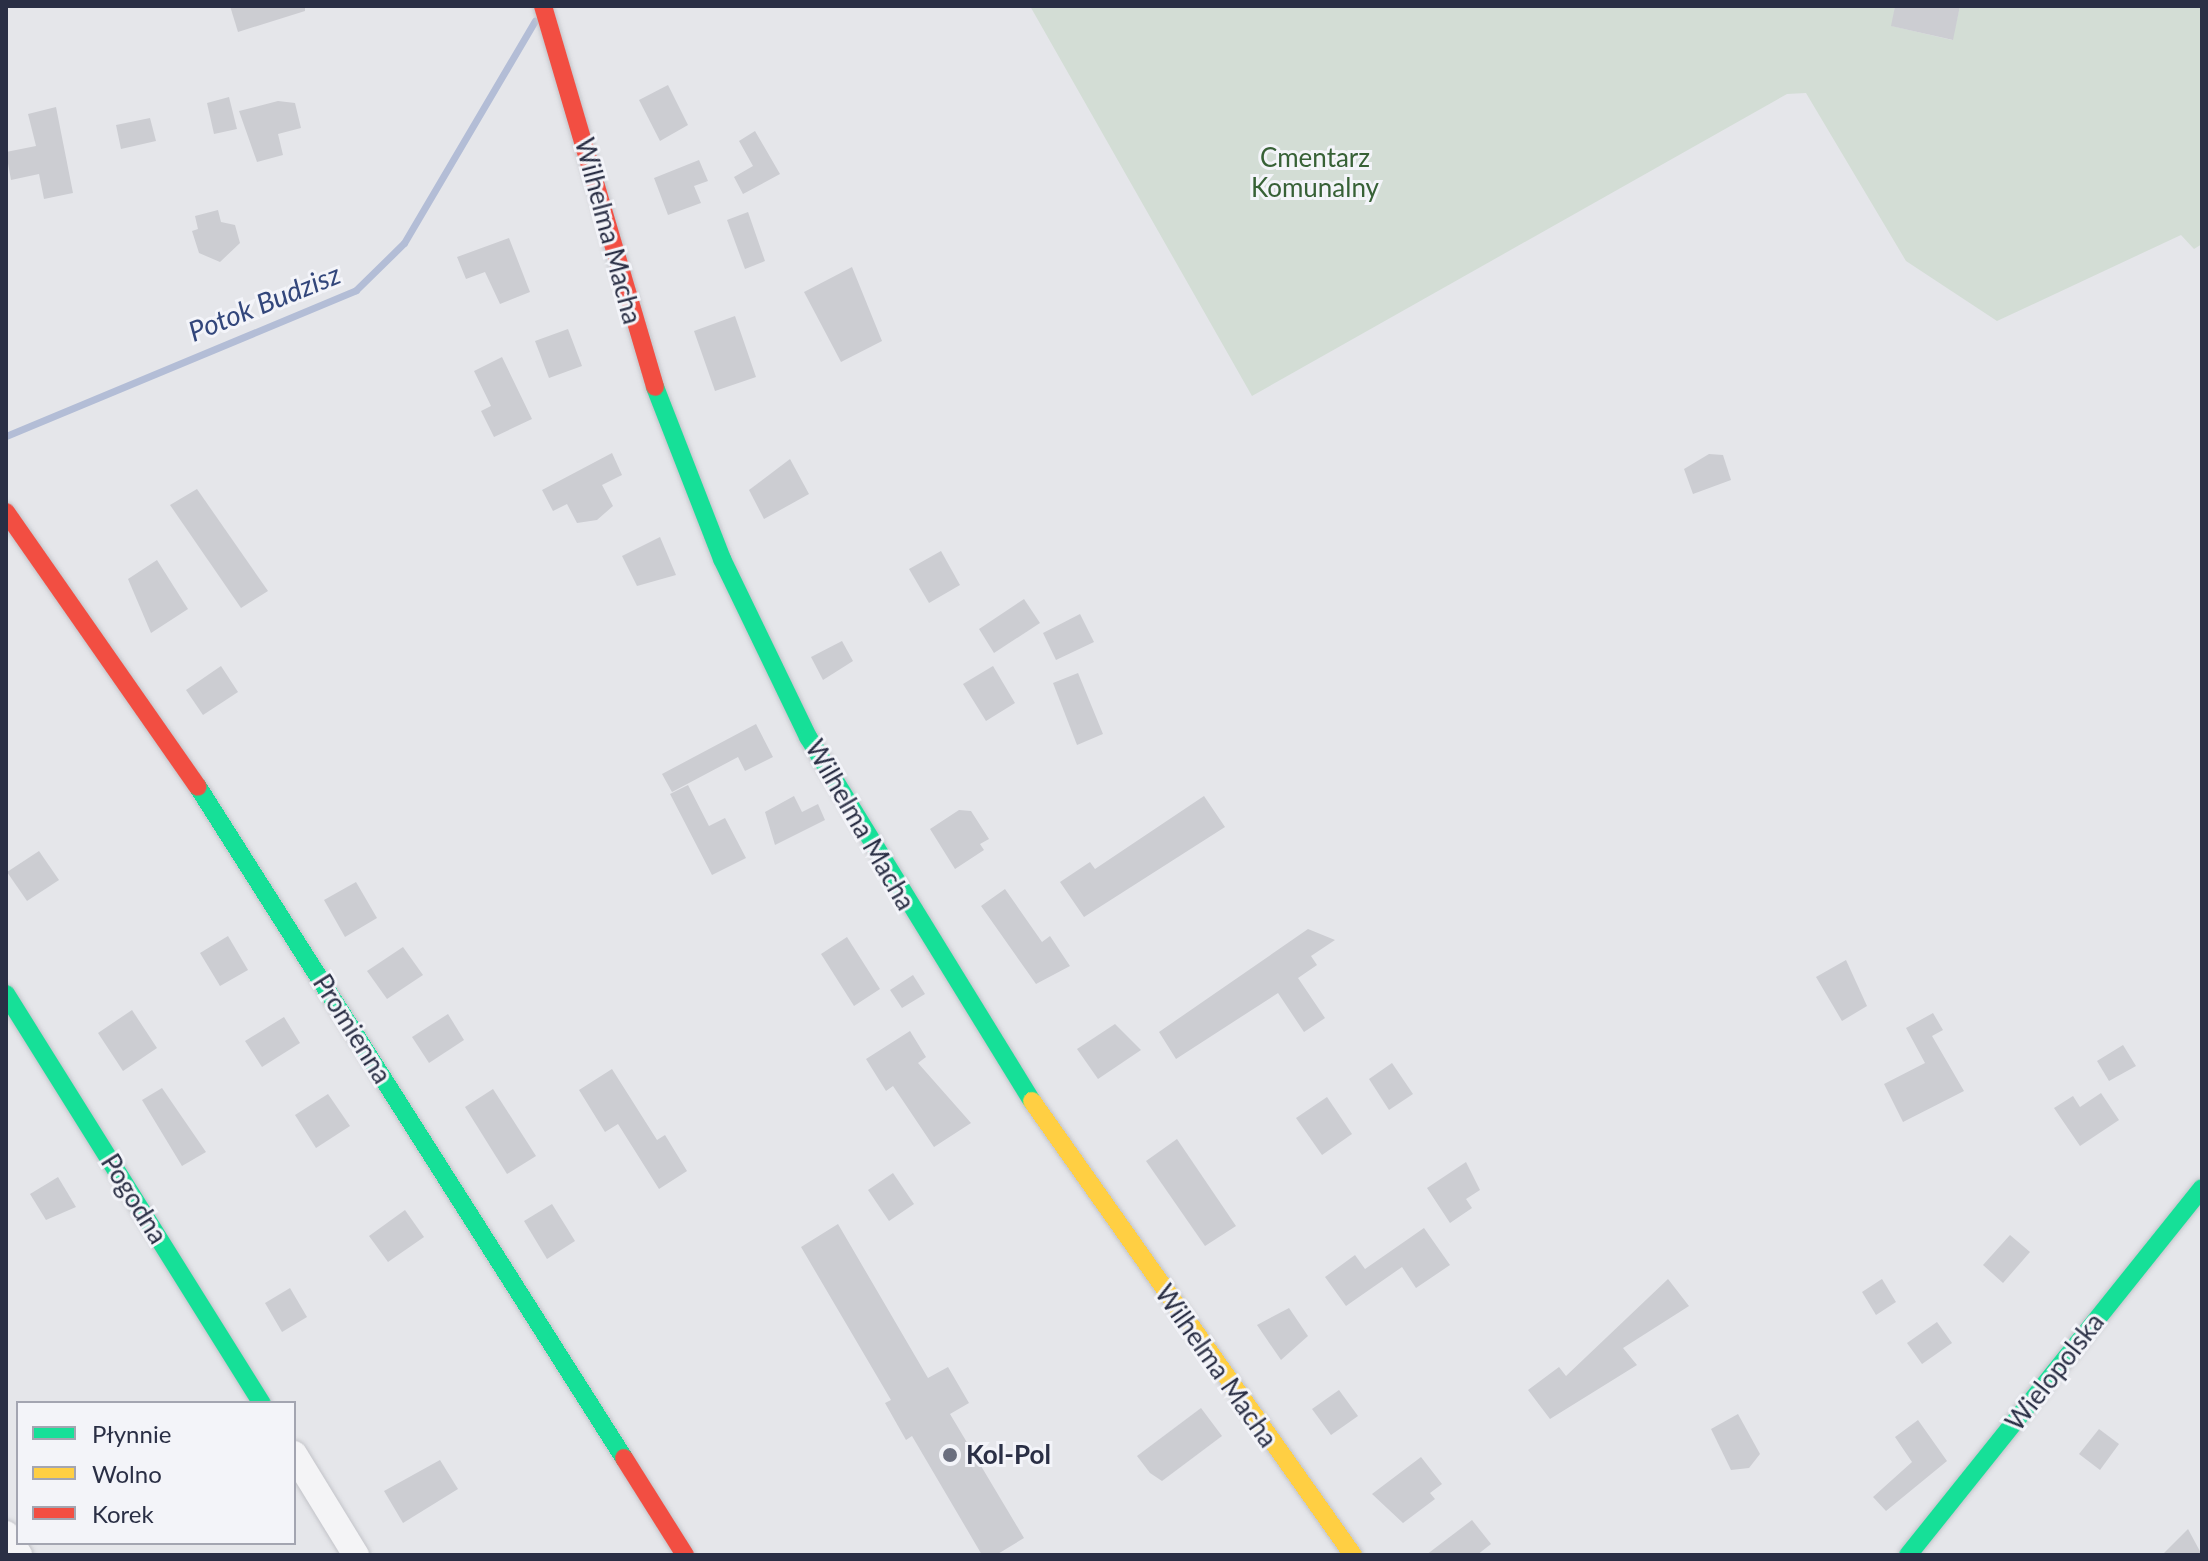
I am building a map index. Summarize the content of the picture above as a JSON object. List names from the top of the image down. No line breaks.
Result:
{"streets":{"street":["Wilhelma Macha","Promienna","Pogodna","Wielopolska"]},"water":["Potok Budzisz"],"parks":["Cmentarz Komunalny"],"places":["Kol-Pol"],"legend":["Płynnie","Wolno","Korek"]}
